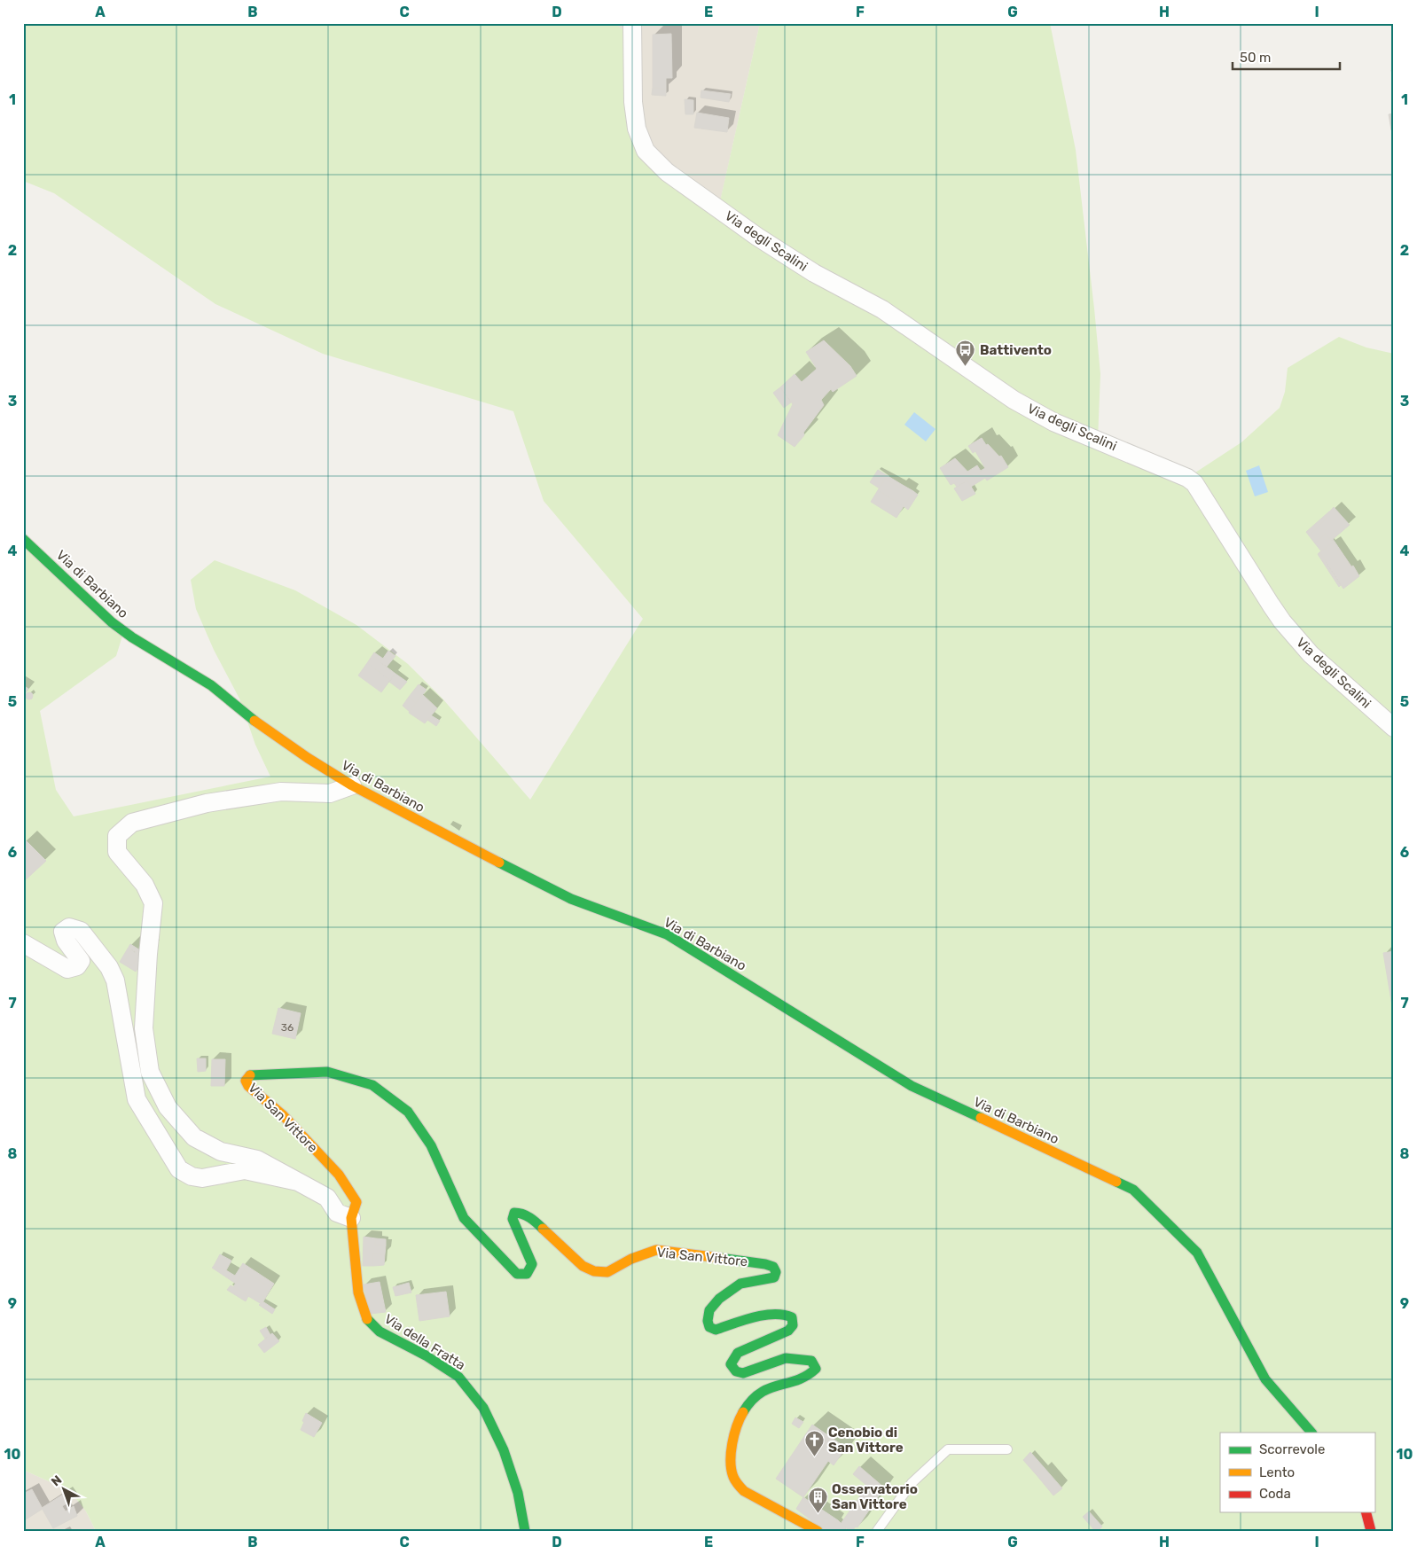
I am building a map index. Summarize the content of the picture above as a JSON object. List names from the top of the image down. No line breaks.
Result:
{"streets":{"street":["Via degli Scalini","Via di Barbiano","Via San Vittore","Via della Fratta"]},"crossings":[["Via San Vittore","Via della Fratta"]],"places":{"bus stop":["Battivento"],"church":["Cenobio di San Vittore"],"building":["Osservatorio San Vittore"]},"house_numbers":["36"],"legend":["Scorrevole","Lento","Coda"],"scale_bar":"50 m","north":"top left","grid":{"columns":["A","B","C","D","E","F","G","H","I"],"rows":["1","2","3","4","5","6","7","8","9","10"]}}
